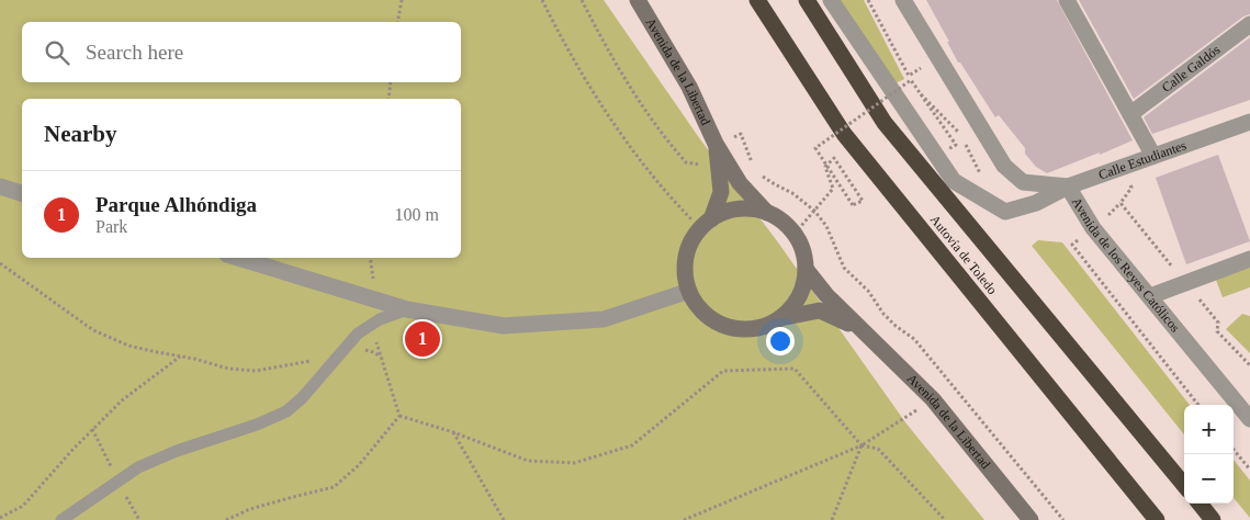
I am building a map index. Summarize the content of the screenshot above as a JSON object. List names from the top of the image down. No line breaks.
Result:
{"streets":{"highway":["Autovía de Toledo"],"street":["Calle Galdós","Avenida de la Libertad","Calle Estudiantes","Avenida de los Reyes Católicos"]},"crossings":[["Calle Estudiantes","Avenida de los Reyes Católicos"]],"page":{"search":"Search here","heading":"Nearby","list":[{"mark":"1","name":"Parque Alhóndiga","note":"Park","value":"100 m"}],"pins":"1","map_buttons":["+","−"]}}
